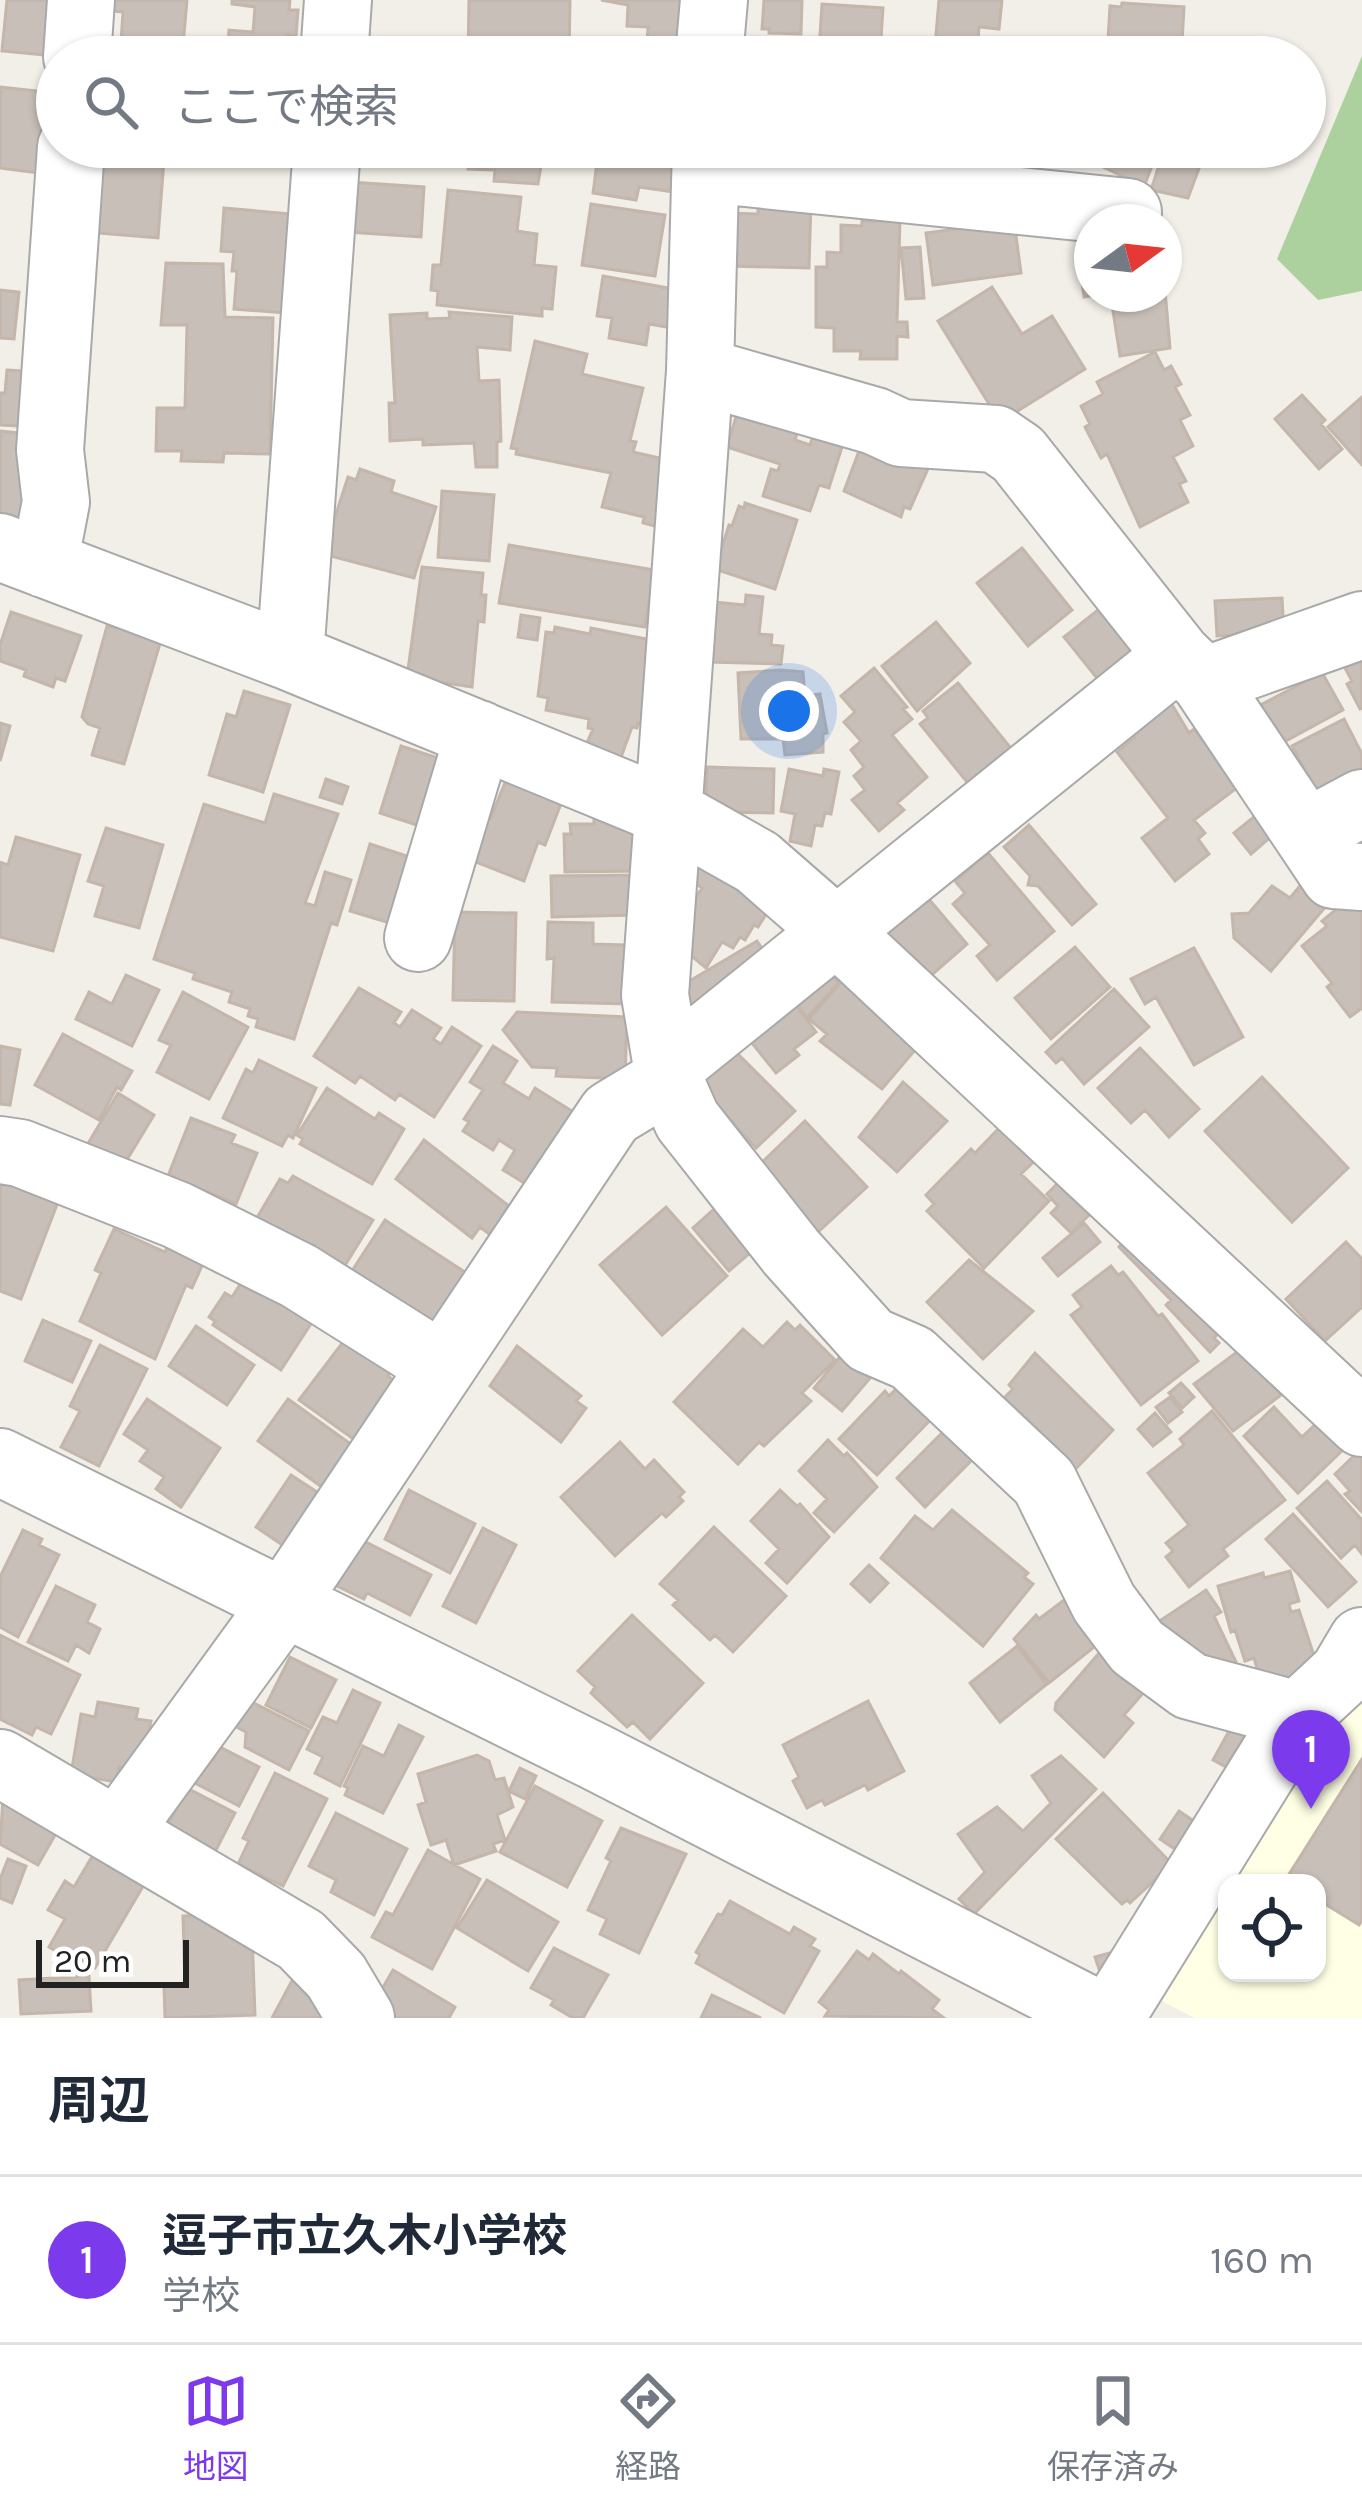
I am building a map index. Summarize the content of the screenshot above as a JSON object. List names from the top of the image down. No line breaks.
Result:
{"scale_bar":"20 m","north":"right","page":{"search":"ここで検索","pins":"1","scale":"20 m","heading":"周辺","list":[{"mark":"1","name":"逗子市立久木小学校","note":"学校","value":"160 m"}],"nav":["地図","経路","保存済み"]}}
